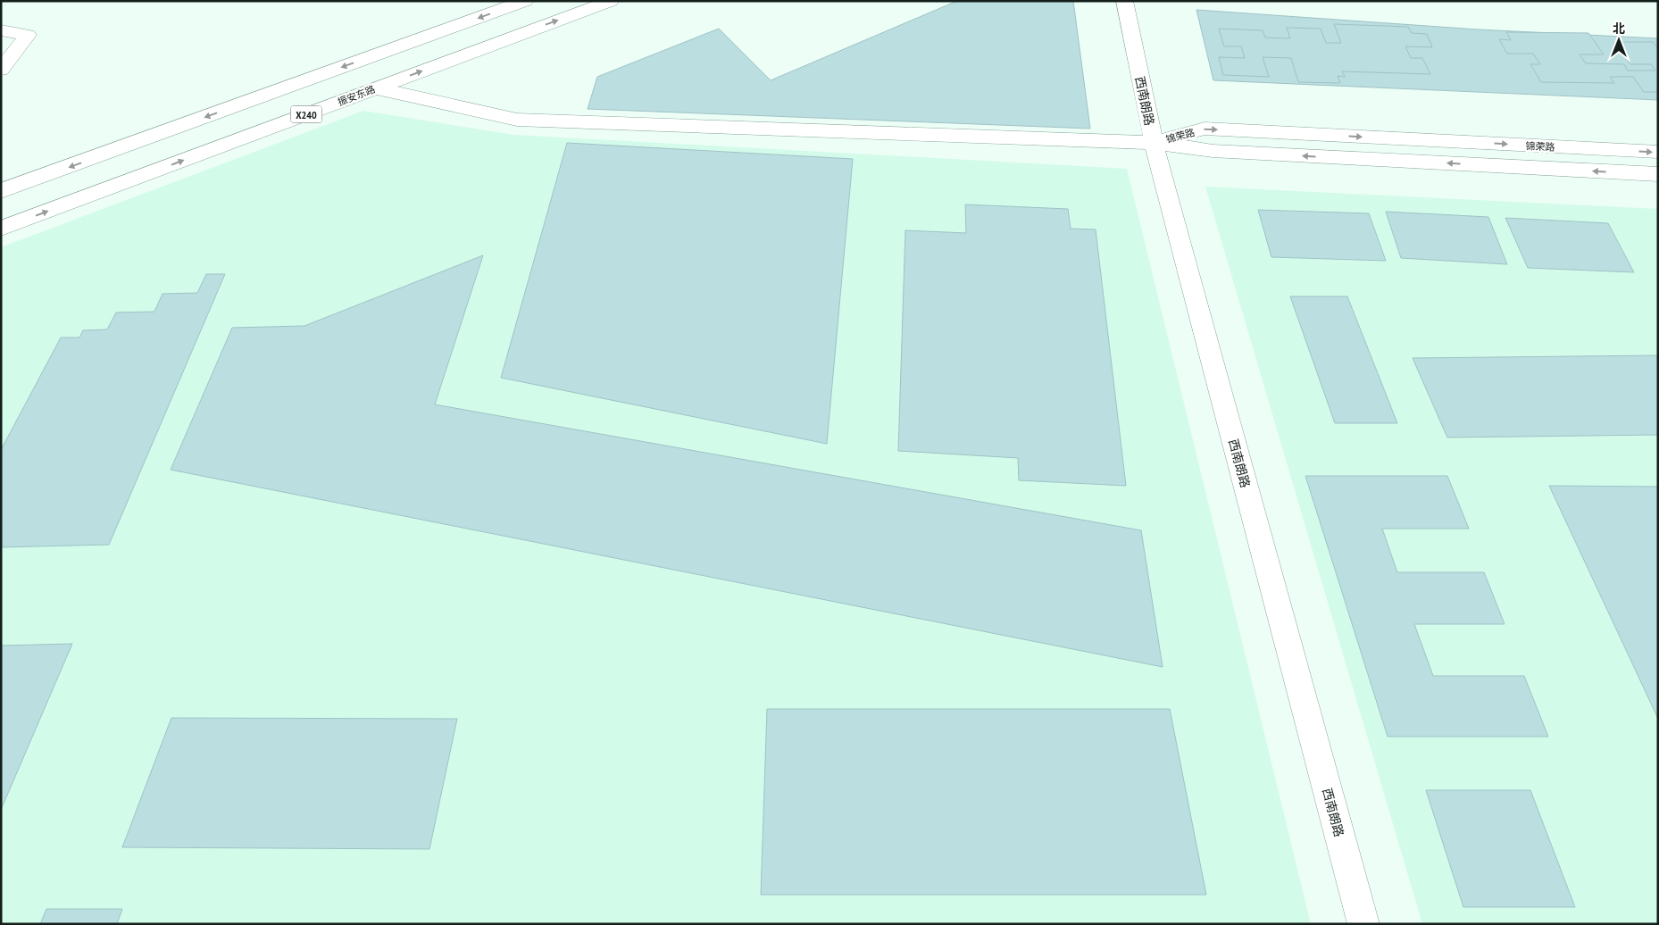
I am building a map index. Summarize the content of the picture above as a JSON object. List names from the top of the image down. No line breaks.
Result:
{"streets":{"street":["振安东路","西南朗路","X240","锦荣路"]},"crossings":[["西南朗路","锦荣路"]],"north":"top"}
